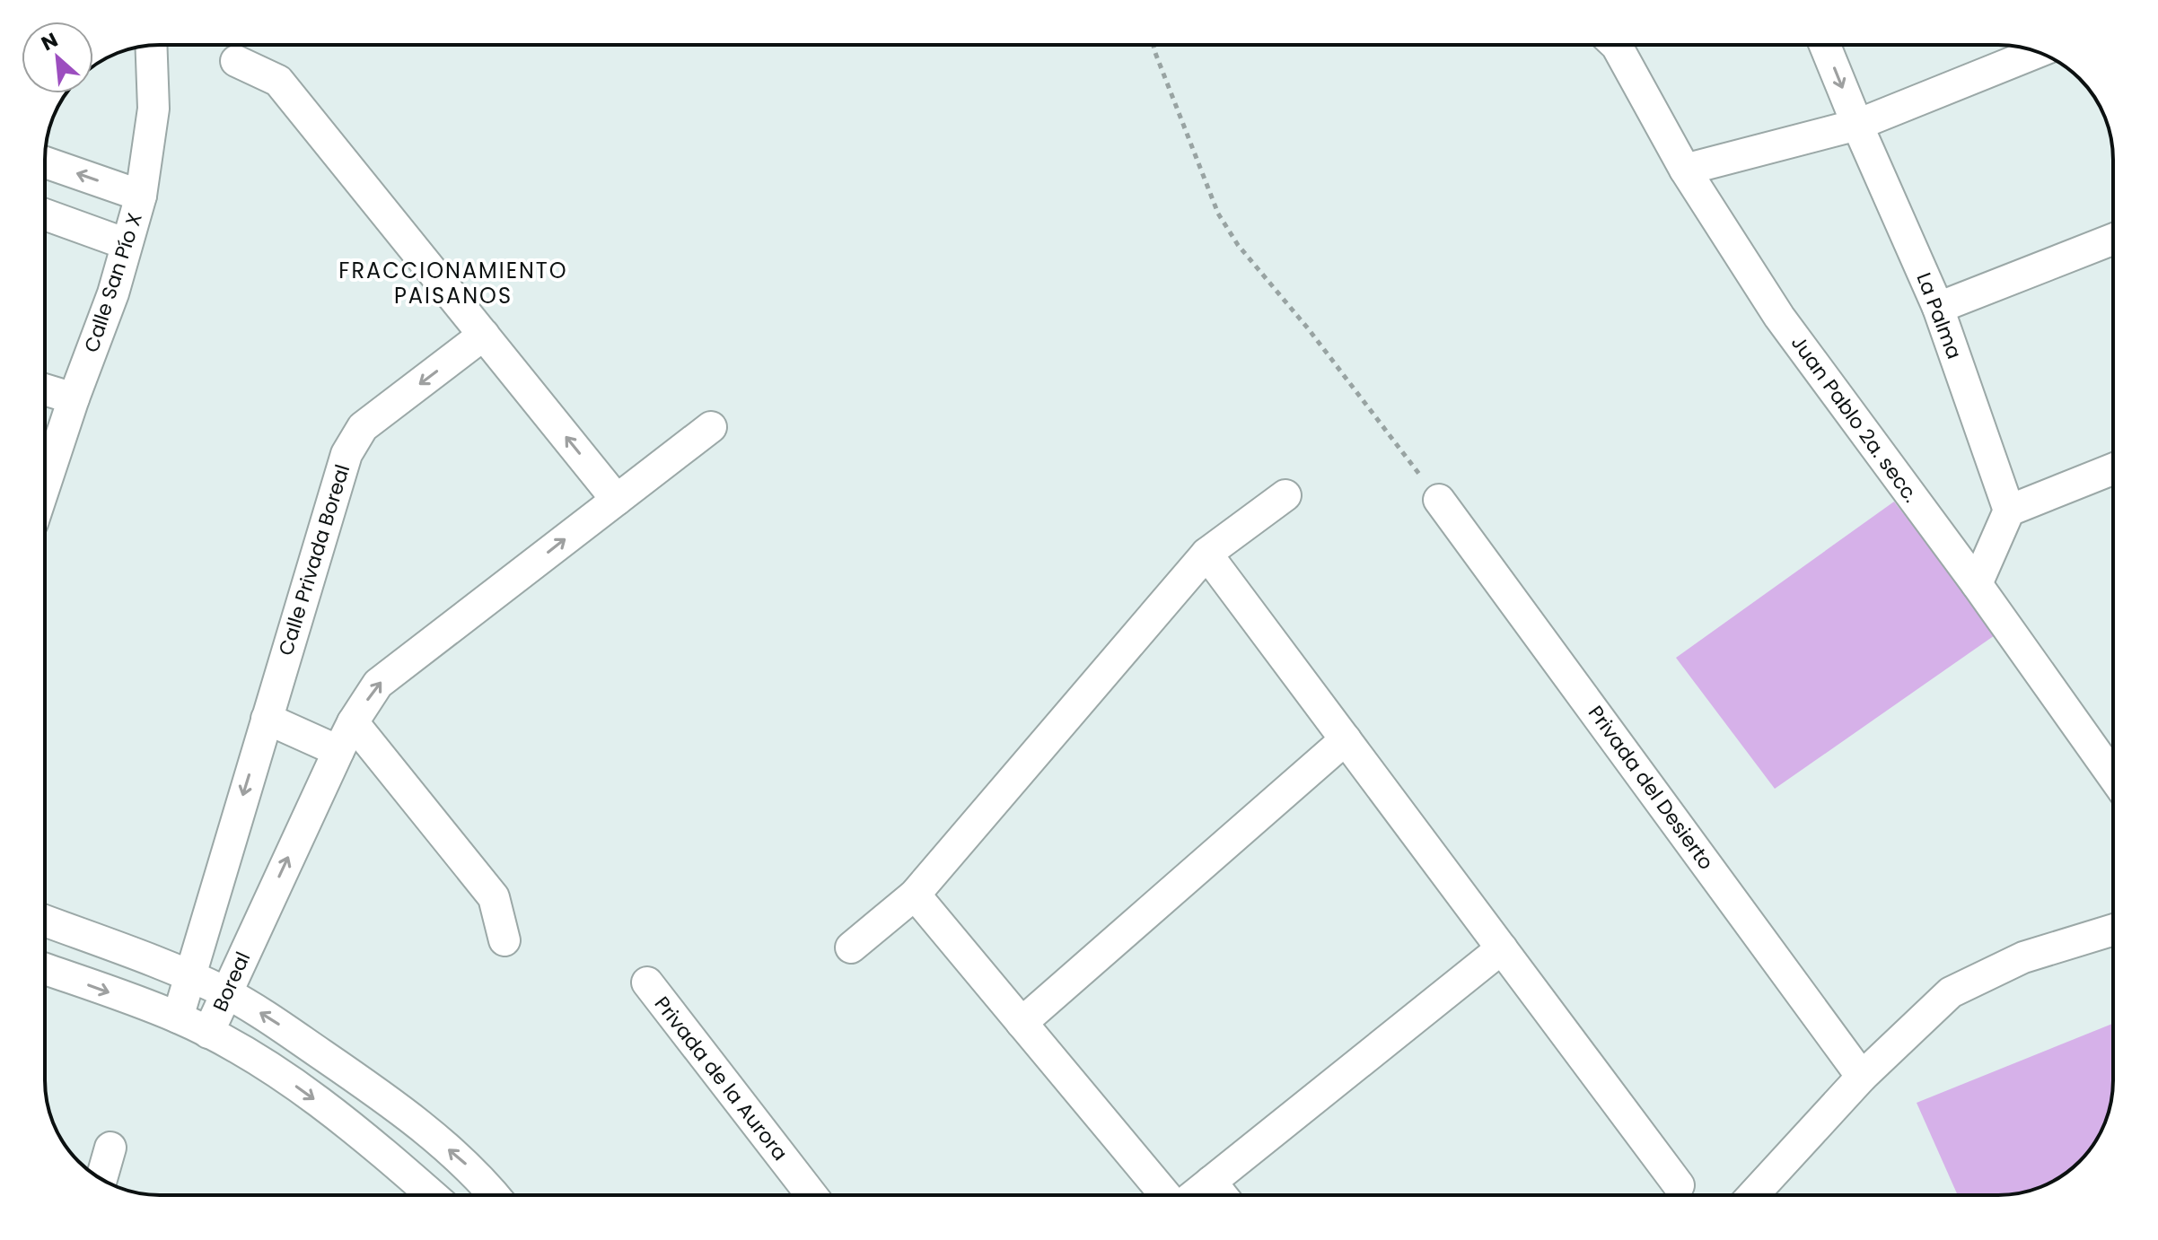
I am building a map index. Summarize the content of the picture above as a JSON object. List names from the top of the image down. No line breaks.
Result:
{"streets":{"street":["Calle San Pío X","La Palma","Juan Pablo 2a. secc.","Calle Privada Boreal","Privada del Desierto","Boreal","Privada de la Aurora"]},"crossings":[["Calle Privada Boreal","Boreal"]],"one_way":["Boreal"],"districts":["FRACCIONAMIENTO PAISANOS"],"north":"top left"}
